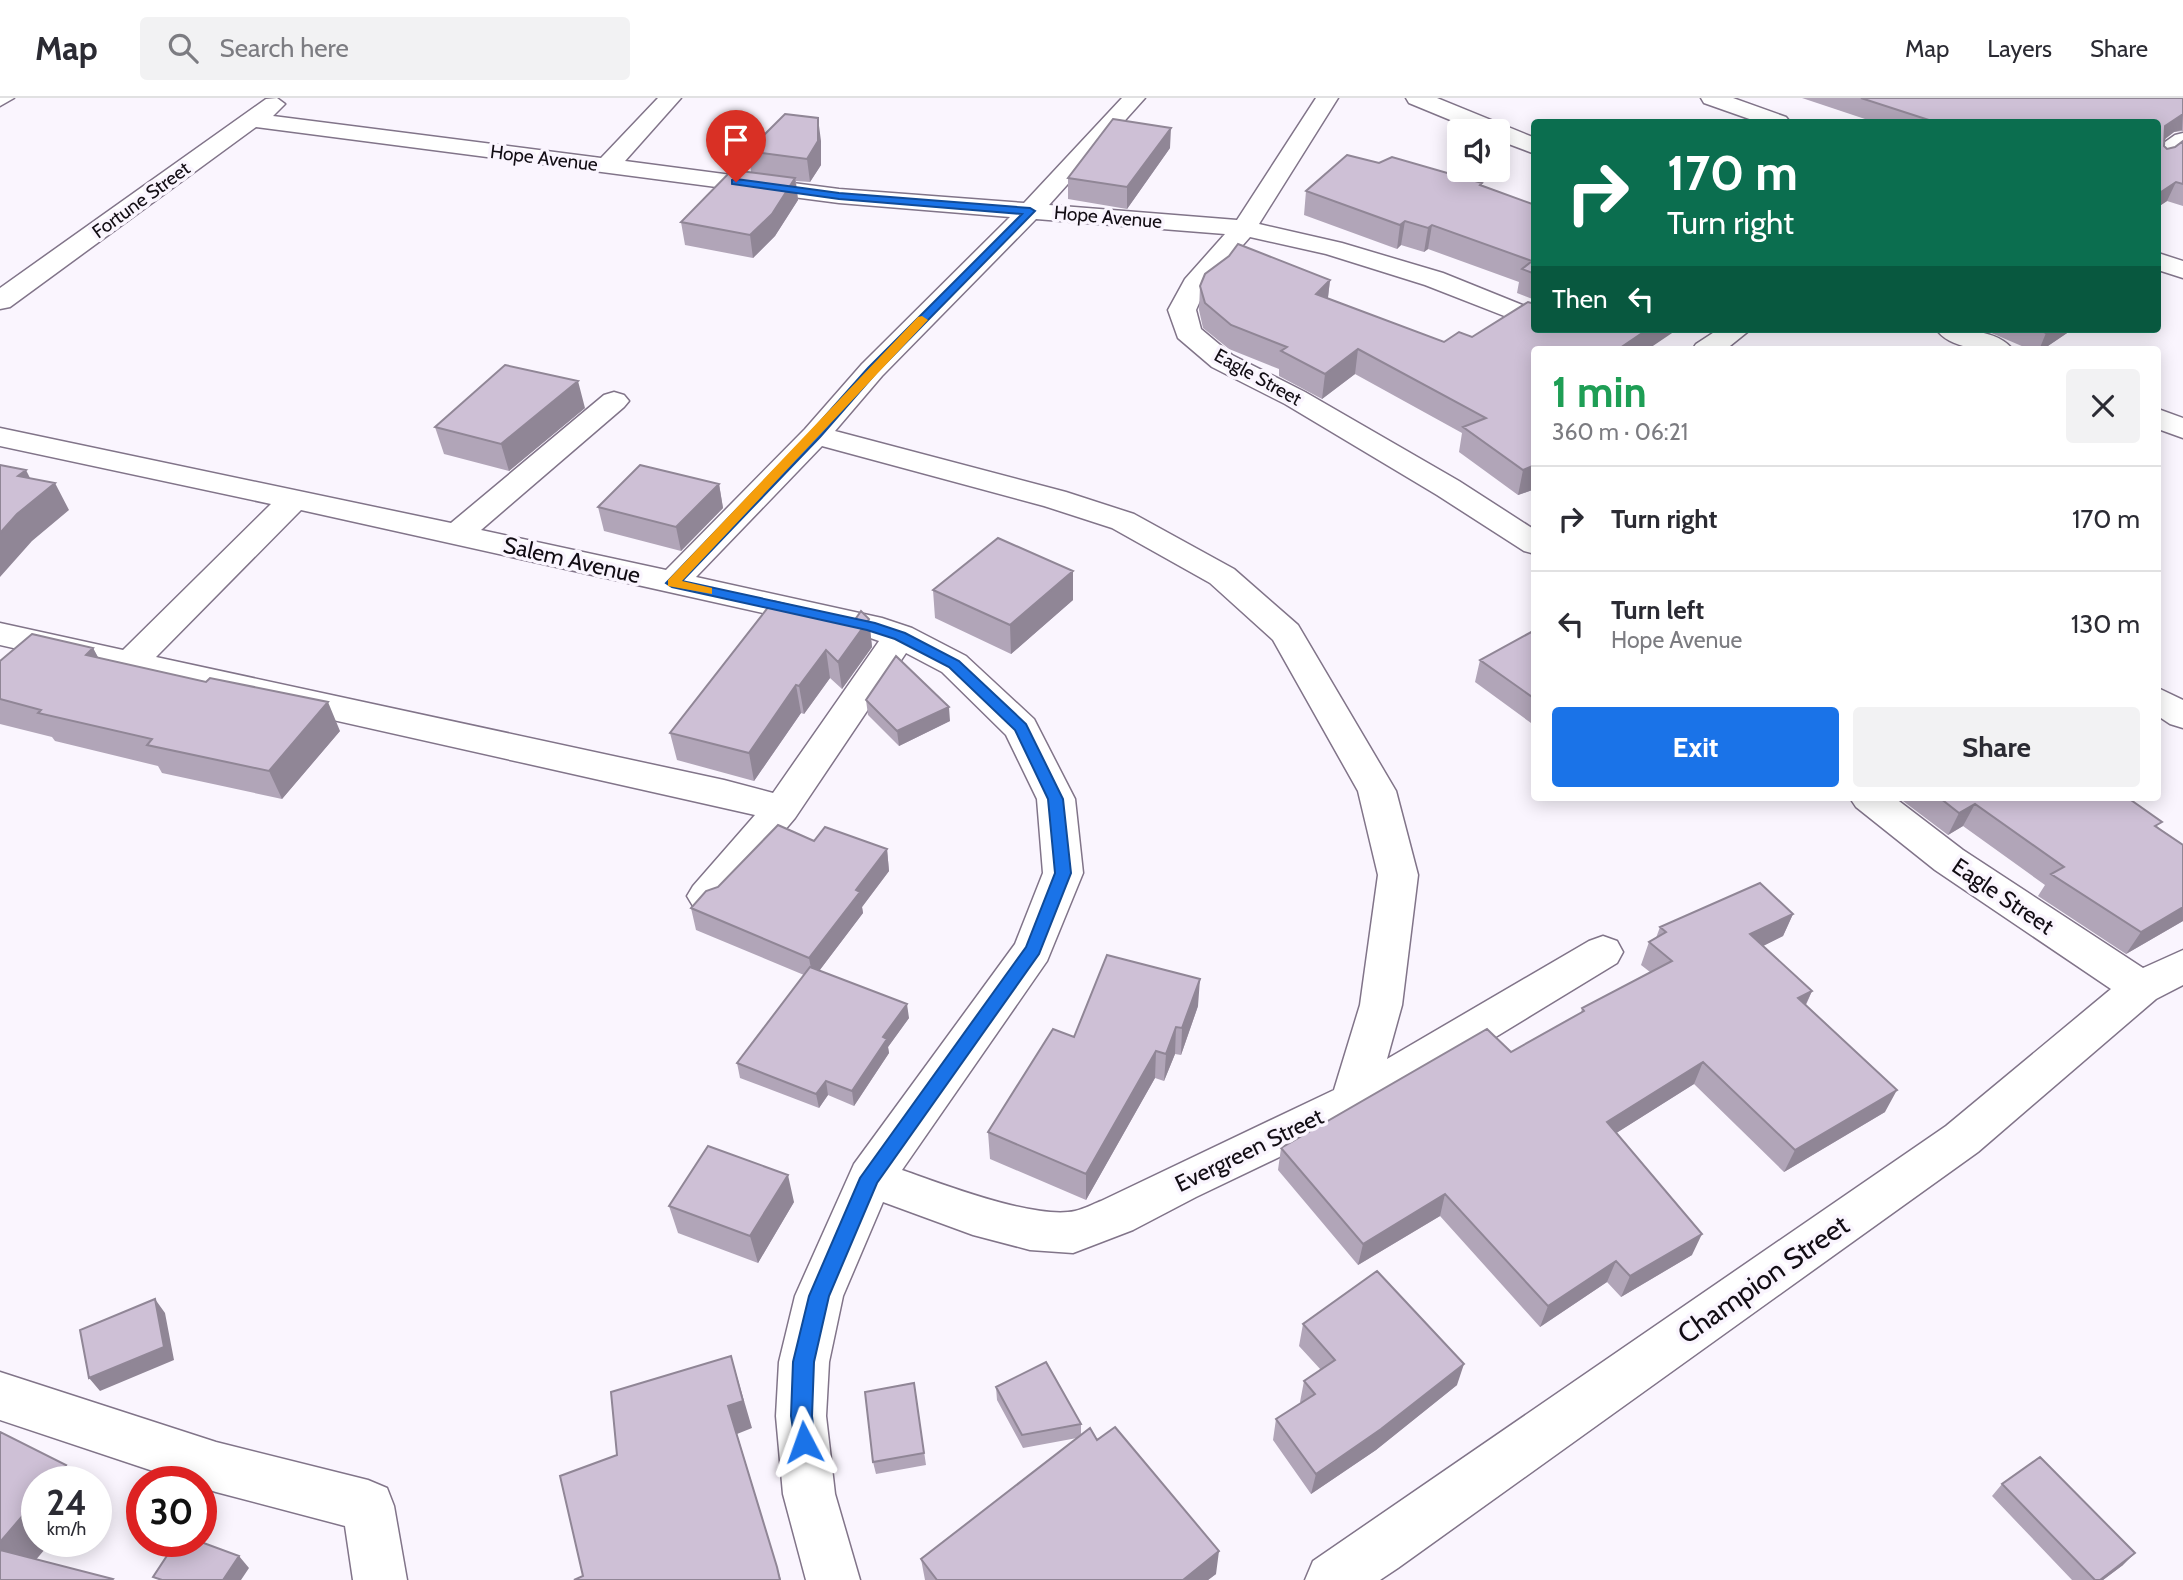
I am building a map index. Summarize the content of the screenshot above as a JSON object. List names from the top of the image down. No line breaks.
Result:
{"streets":{"street":["Hope Avenue","Fortune Street","Eagle Street","Salem Avenue","Evergreen Street","Champion Street"]},"crossings":[["Hope Avenue","Fortune Street"],["Hope Avenue","Eagle Street"],["Eagle Street","Champion Street"],["Salem Avenue","Evergreen Street"]],"page":{"header":"Map","search":"Search here","nav":["Map","Layers","Share"],"turn":["170 m","Turn right"],"then":"Then","heading":["1 min","360 m · 06:21"],"list":[{"name":"Turn right","value":"170 m"},{"name":"Turn left","note":"Hope Avenue","value":"130 m"}],"buttons":["Exit","Share"],"speed":"24 km/h","limit":"30"}}
